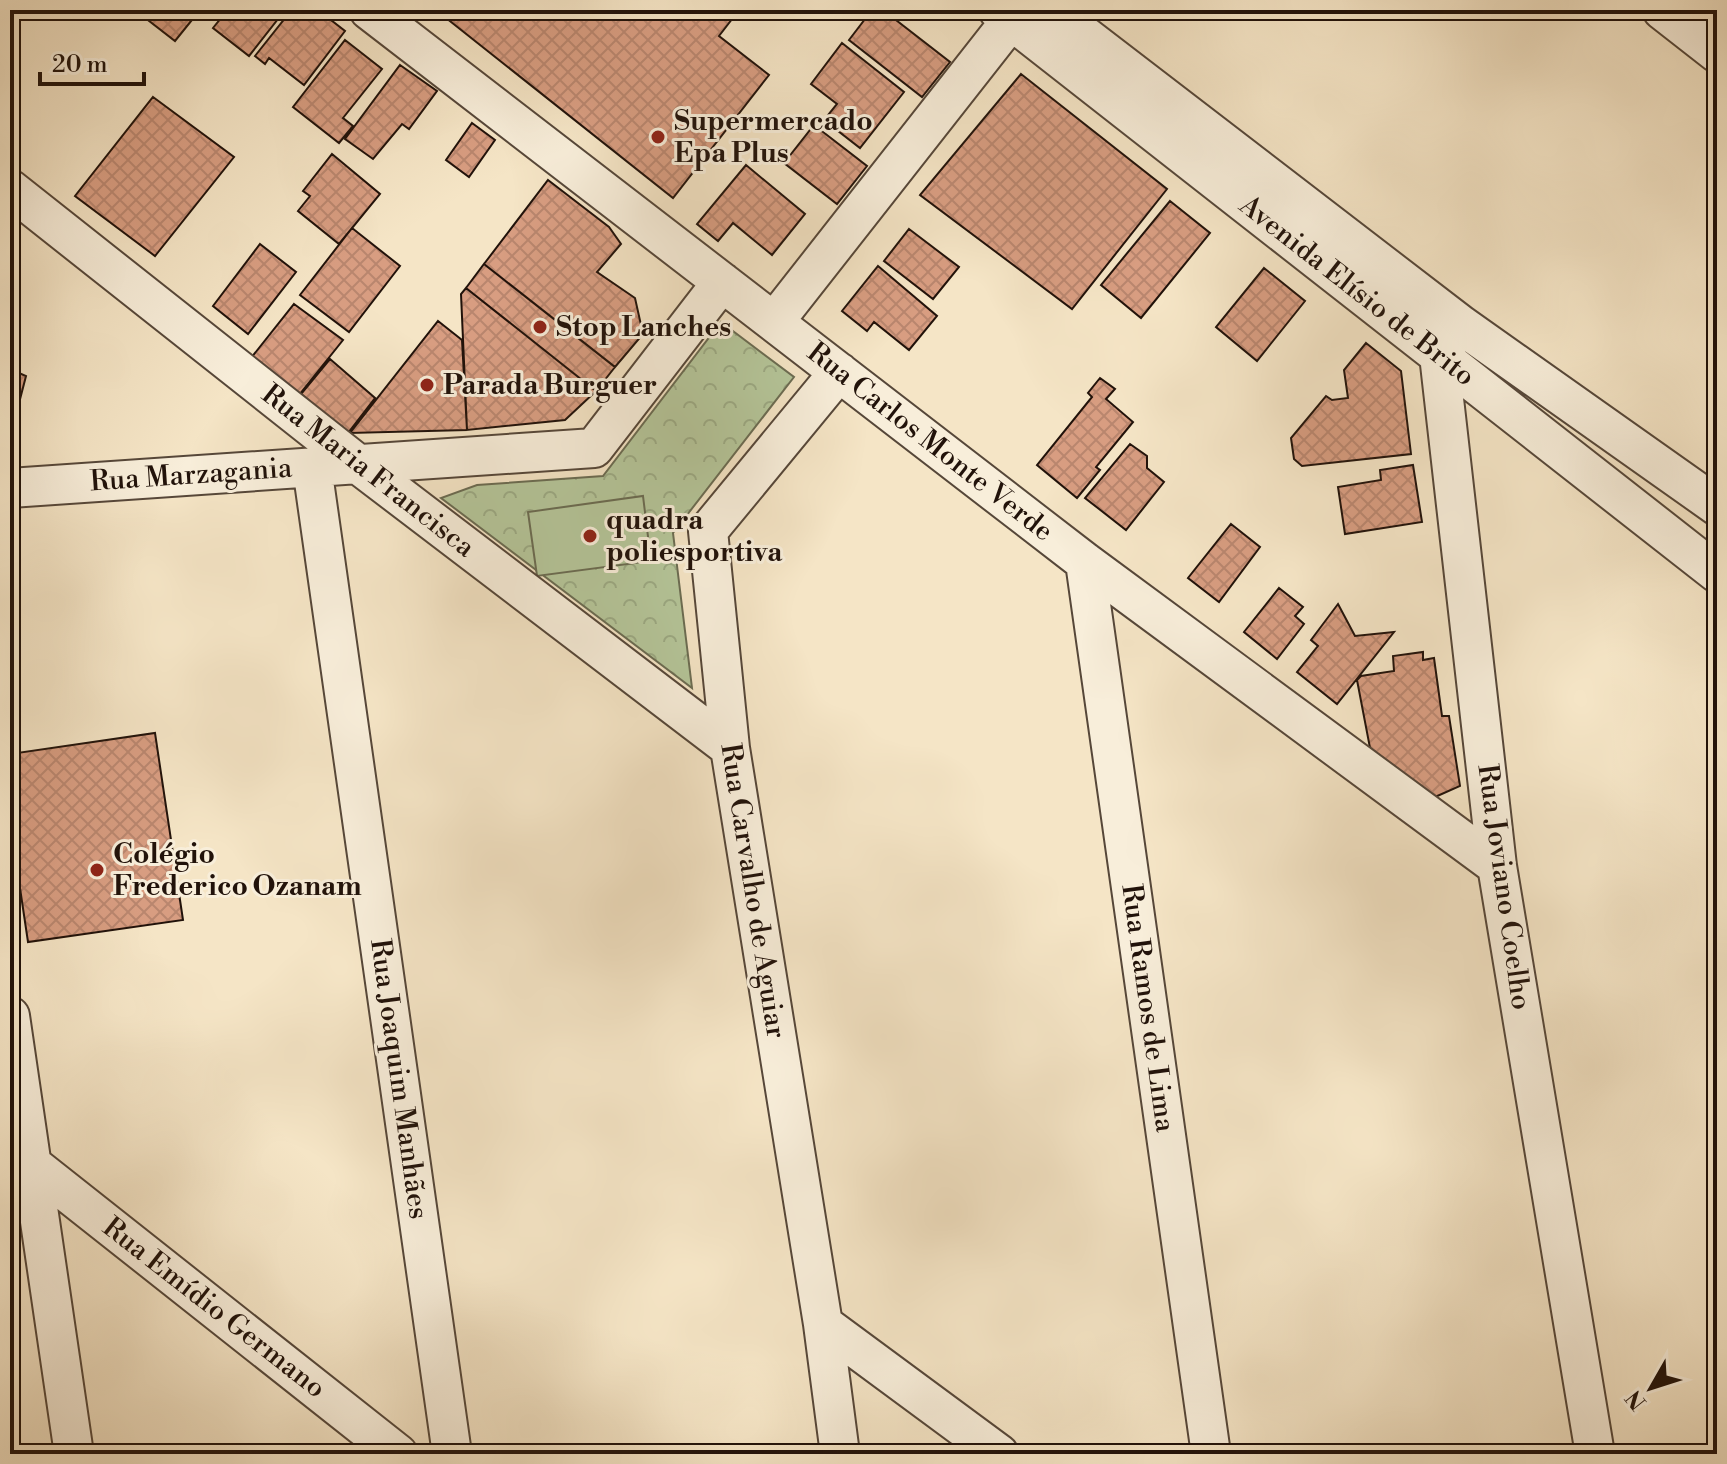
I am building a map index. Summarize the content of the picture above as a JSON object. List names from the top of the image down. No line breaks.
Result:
{"streets":{"street":["Avenida Elísio de Brito","Rua Carlos Monte Verde","Rua Maria Francisca","Rua Marzagania","Rua Joviano Coelho","Rua Carvalho de Aguiar","Rua Ramos de Lima","Rua Joaquim Manhães","Rua Emídio Germano"]},"crossings":[["Avenida Elísio de Brito","Rua Joviano Coelho"],["Rua Carlos Monte Verde","Rua Marzagania"],["Rua Carlos Monte Verde","Rua Joviano Coelho"],["Rua Carlos Monte Verde","Rua Carvalho de Aguiar"],["Rua Carlos Monte Verde","Rua Ramos de Lima"],["Rua Maria Francisca","Rua Marzagania"],["Rua Maria Francisca","Rua Carvalho de Aguiar"],["Rua Marzagania","Rua Joaquim Manhães"]],"places":["Supermercado Epa Plus","Stop Lanches","Parada Burguer","quadra poliesportiva","Colégio Frederico Ozanam"],"scale_bar":"20 m","north":"bottom left"}
